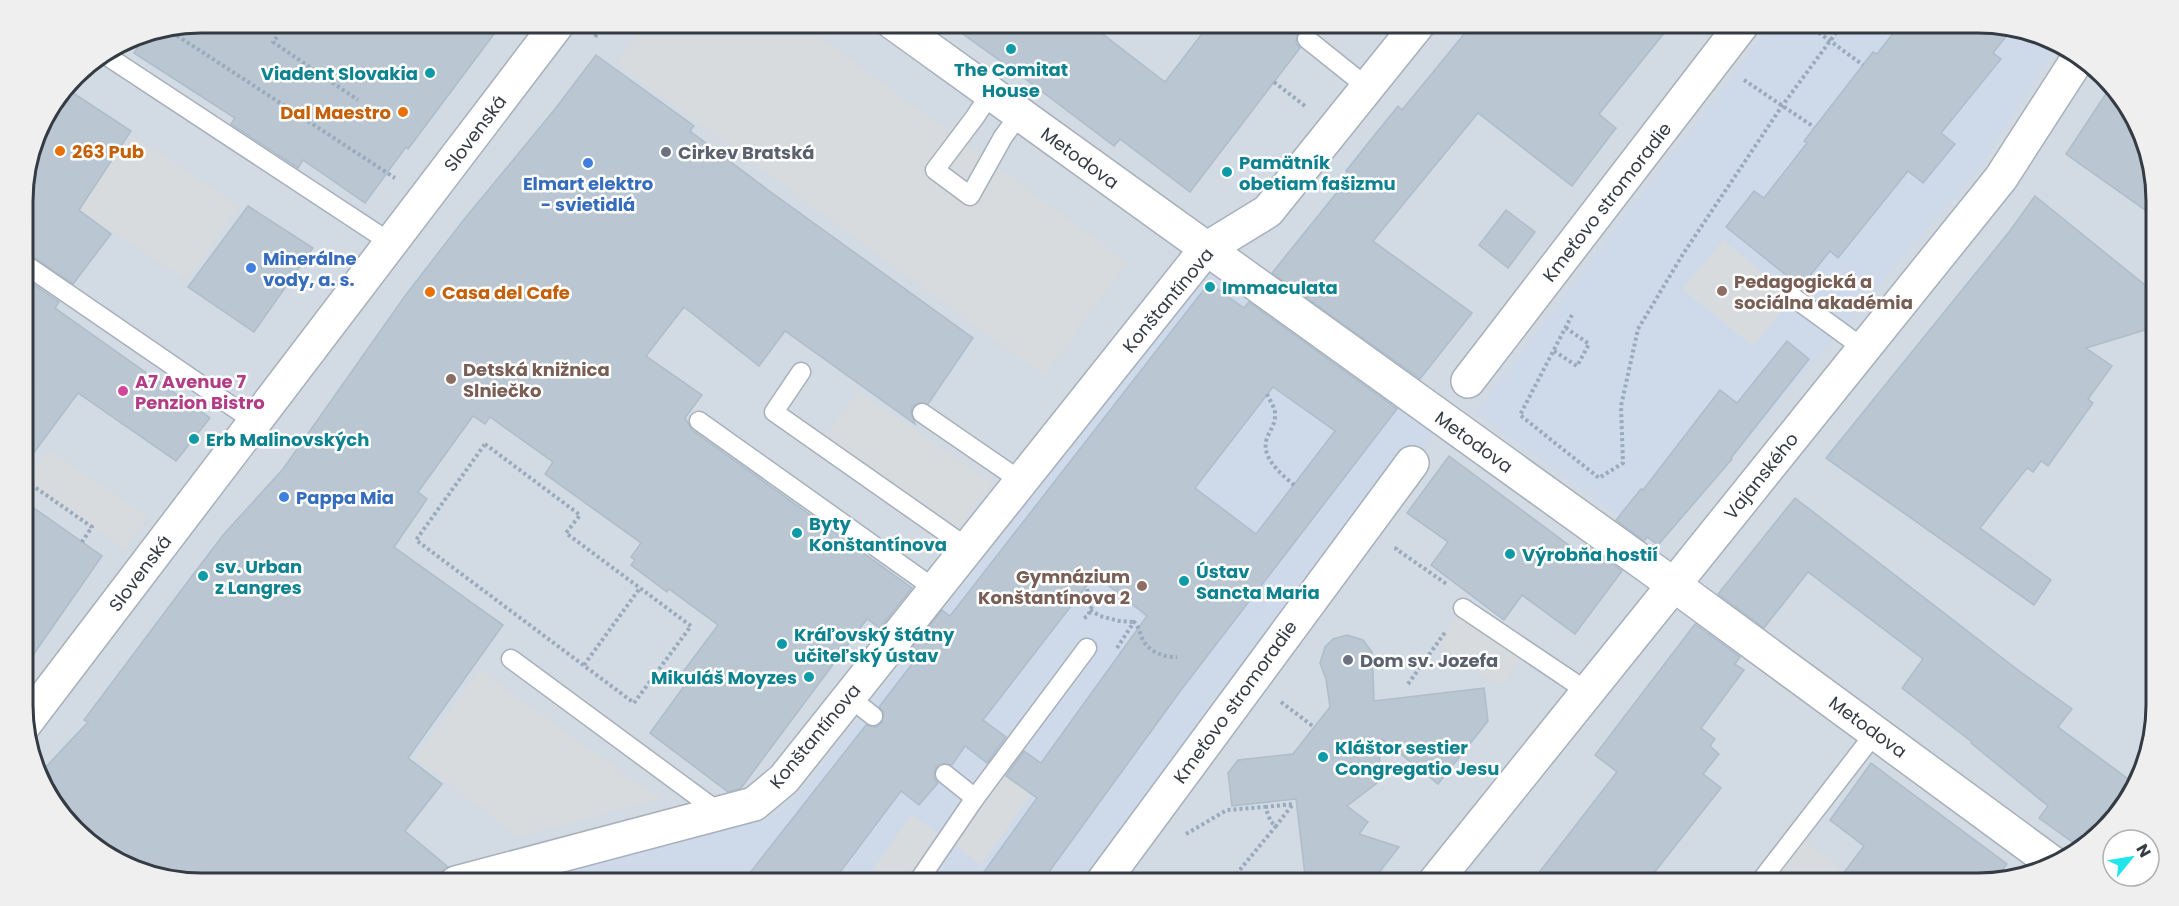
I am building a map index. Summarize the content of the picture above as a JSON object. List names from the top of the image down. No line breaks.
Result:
{"streets":{"street":["Slovenská","Metodova","Kmeťovo stromoradie","Konštantínova","Vajanského"]},"crossings":[["Metodova","Konštantínova"],["Metodova","Vajanského"]],"places":["The Comitat House","Viadent Slovakia","Dal Maestro","263 Pub","Cirkev Bratská","Elmart elektro - svietidlá","Pamätník obetiam fašizmu","Minerálne vody, a. s.","Immaculata","Pedagogická a sociálna akadémia","Casa del Cafe","Detská knižnica Slniečko","A7 Avenue 7 Penzion Bistro","Erb Malinovských","Pappa Mia","Byty Konštantínova","Výrobňa hostií","sv. Urban z Langres","Ústav Sancta Maria","Gymnázium Konštantínova 2","Kráľovský štátny učiteľský ústav","Dom sv. Jozefa","Mikuláš Moyzes","Kláštor sestier Congregatio Jesu"],"north":"top right"}
